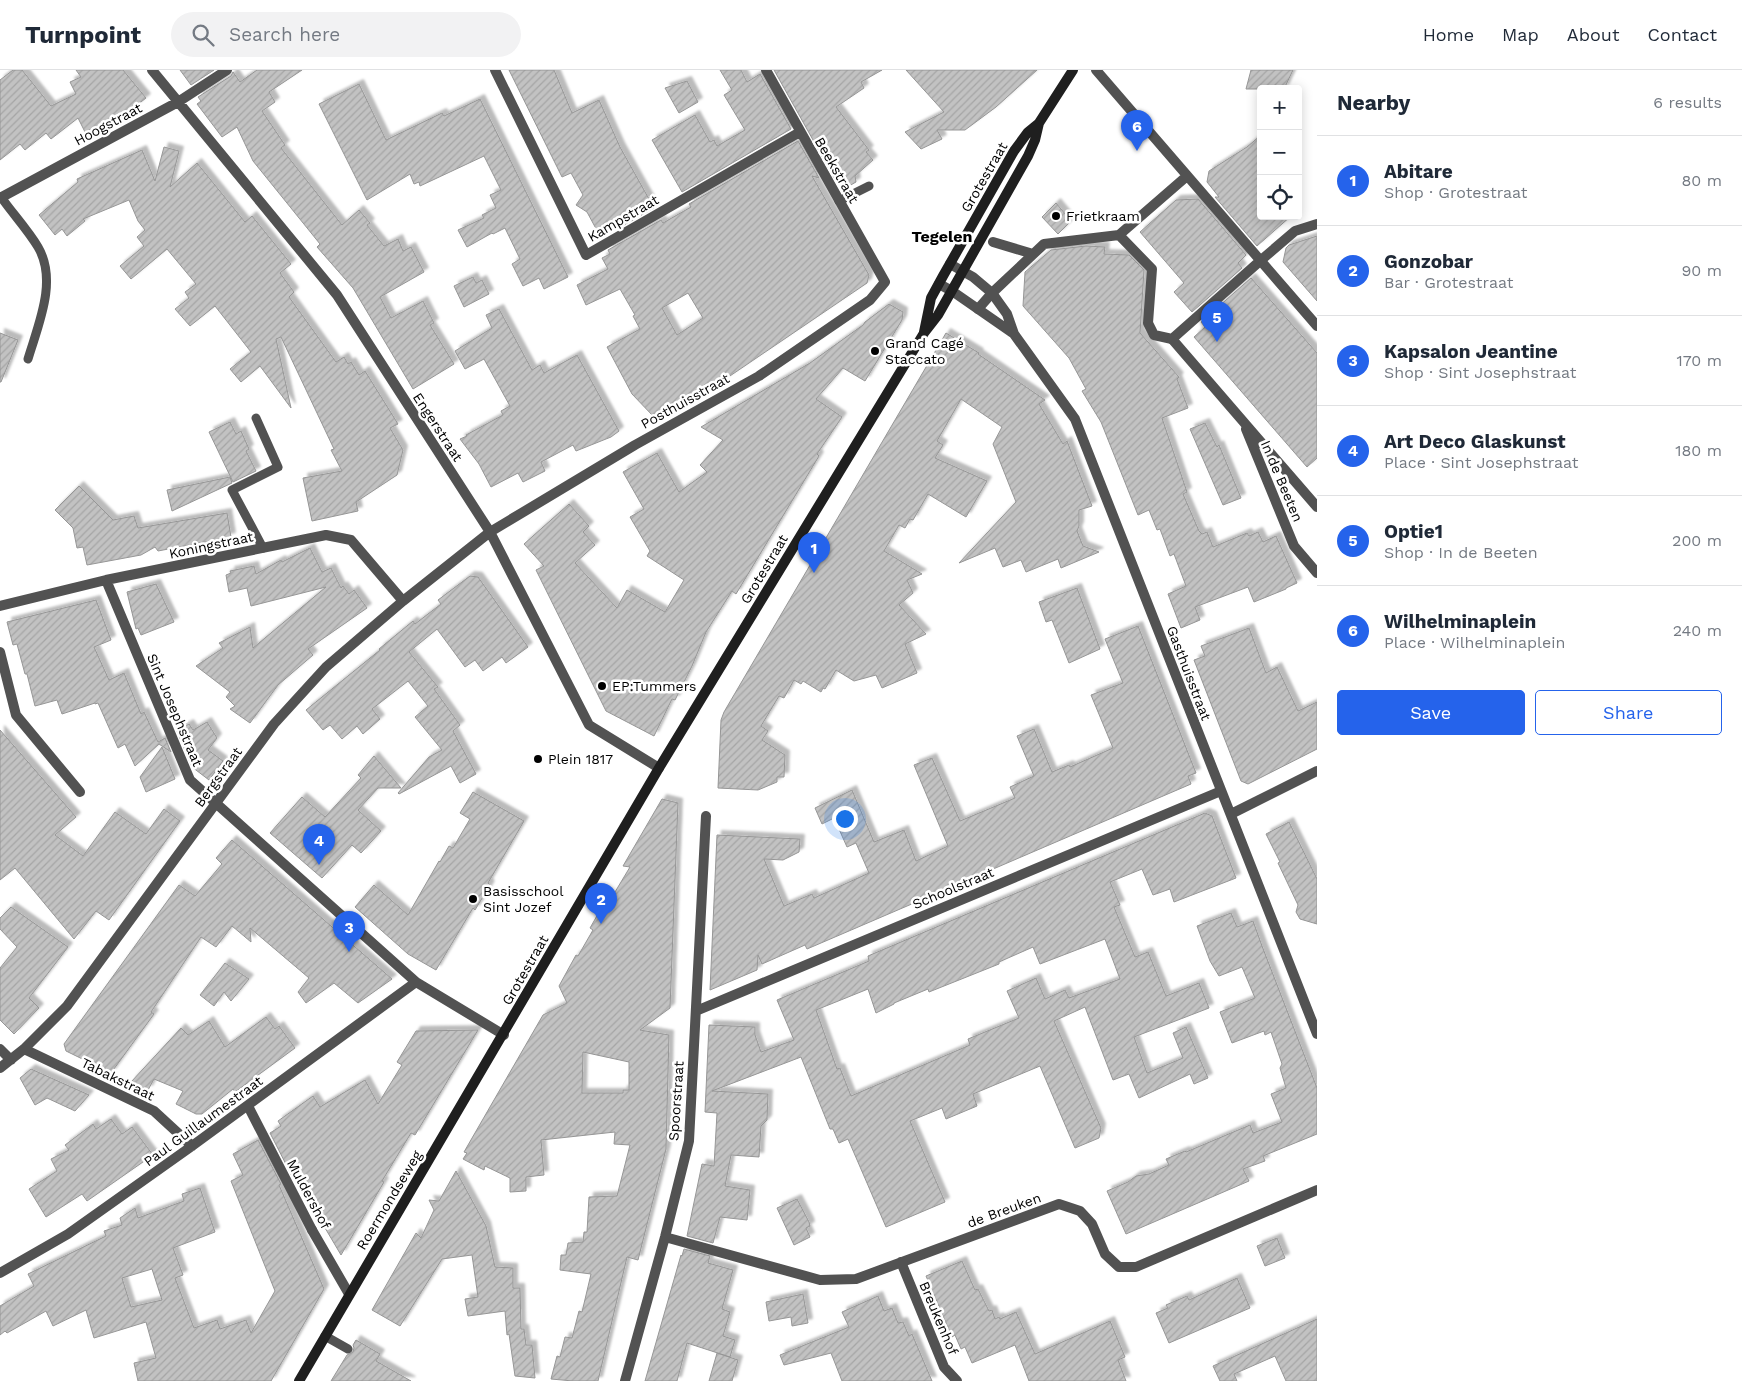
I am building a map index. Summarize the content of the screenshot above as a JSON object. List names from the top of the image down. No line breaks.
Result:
{"streets":{"main road":["Grotestraat","Roermondseweg"],"street":["Hoogstraat","Beekstraat","Kampstraat","Posthuisstraat","Engerstraat","In de Beeten","Koningstraat","Gasthuisstraat","Sint Josephstraat","Bergstraat","Schoolstraat","Tabakstraat","Spoorstraat","Paul Guillaumestraat","Muldershof","de Breuken","Breukenhof"]},"crossings":[["Hoogstraat","Engerstraat"],["Beekstraat","Kampstraat"],["Beekstraat","Posthuisstraat"],["Grotestraat","Engerstraat"],["Grotestraat","Gasthuisstraat"],["Grotestraat","Sint Josephstraat"],["Grotestraat","Roermondseweg"],["Posthuisstraat","Engerstraat"],["Posthuisstraat","Bergstraat"],["Engerstraat","Bergstraat"],["Koningstraat","Sint Josephstraat"],["Koningstraat","Bergstraat"],["Gasthuisstraat","Schoolstraat"],["Sint Josephstraat","Bergstraat"],["Sint Josephstraat","Paul Guillaumestraat"],["Sint Josephstraat","Roermondseweg"],["Bergstraat","Tabakstraat"],["Schoolstraat","Spoorstraat"],["Tabakstraat","Paul Guillaumestraat"],["Spoorstraat","de Breuken"],["Paul Guillaumestraat","Muldershof"],["Muldershof","Roermondseweg"],["de Breuken","Breukenhof"]],"districts":["Tegelen"],"places":["Frietkraam","Grand Cagé Staccato","EP:Tummers","Plein 1817","Basisschool Sint Jozef"],"page":{"header":"Turnpoint","search":"Search here","nav":["Home","Map","About","Contact"],"heading":["Nearby","6 results"],"map_buttons":["+","−"],"pins":["6","5","1","4","2","3"],"list":[{"mark":"1","name":"Abitare","note":"Shop · Grotestraat","value":"80 m"},{"mark":"2","name":"Gonzobar","note":"Bar · Grotestraat","value":"90 m"},{"mark":"3","name":"Kapsalon Jeantine","note":"Shop · Sint Josephstraat","value":"170 m"},{"mark":"4","name":"Art Deco Glaskunst","note":"Place · Sint Josephstraat","value":"180 m"},{"mark":"5","name":"Optie1","note":"Shop · In de Beeten","value":"200 m"},{"mark":"6","name":"Wilhelminaplein","note":"Place · Wilhelminaplein","value":"240 m"}],"buttons":["Save","Share"]}}
